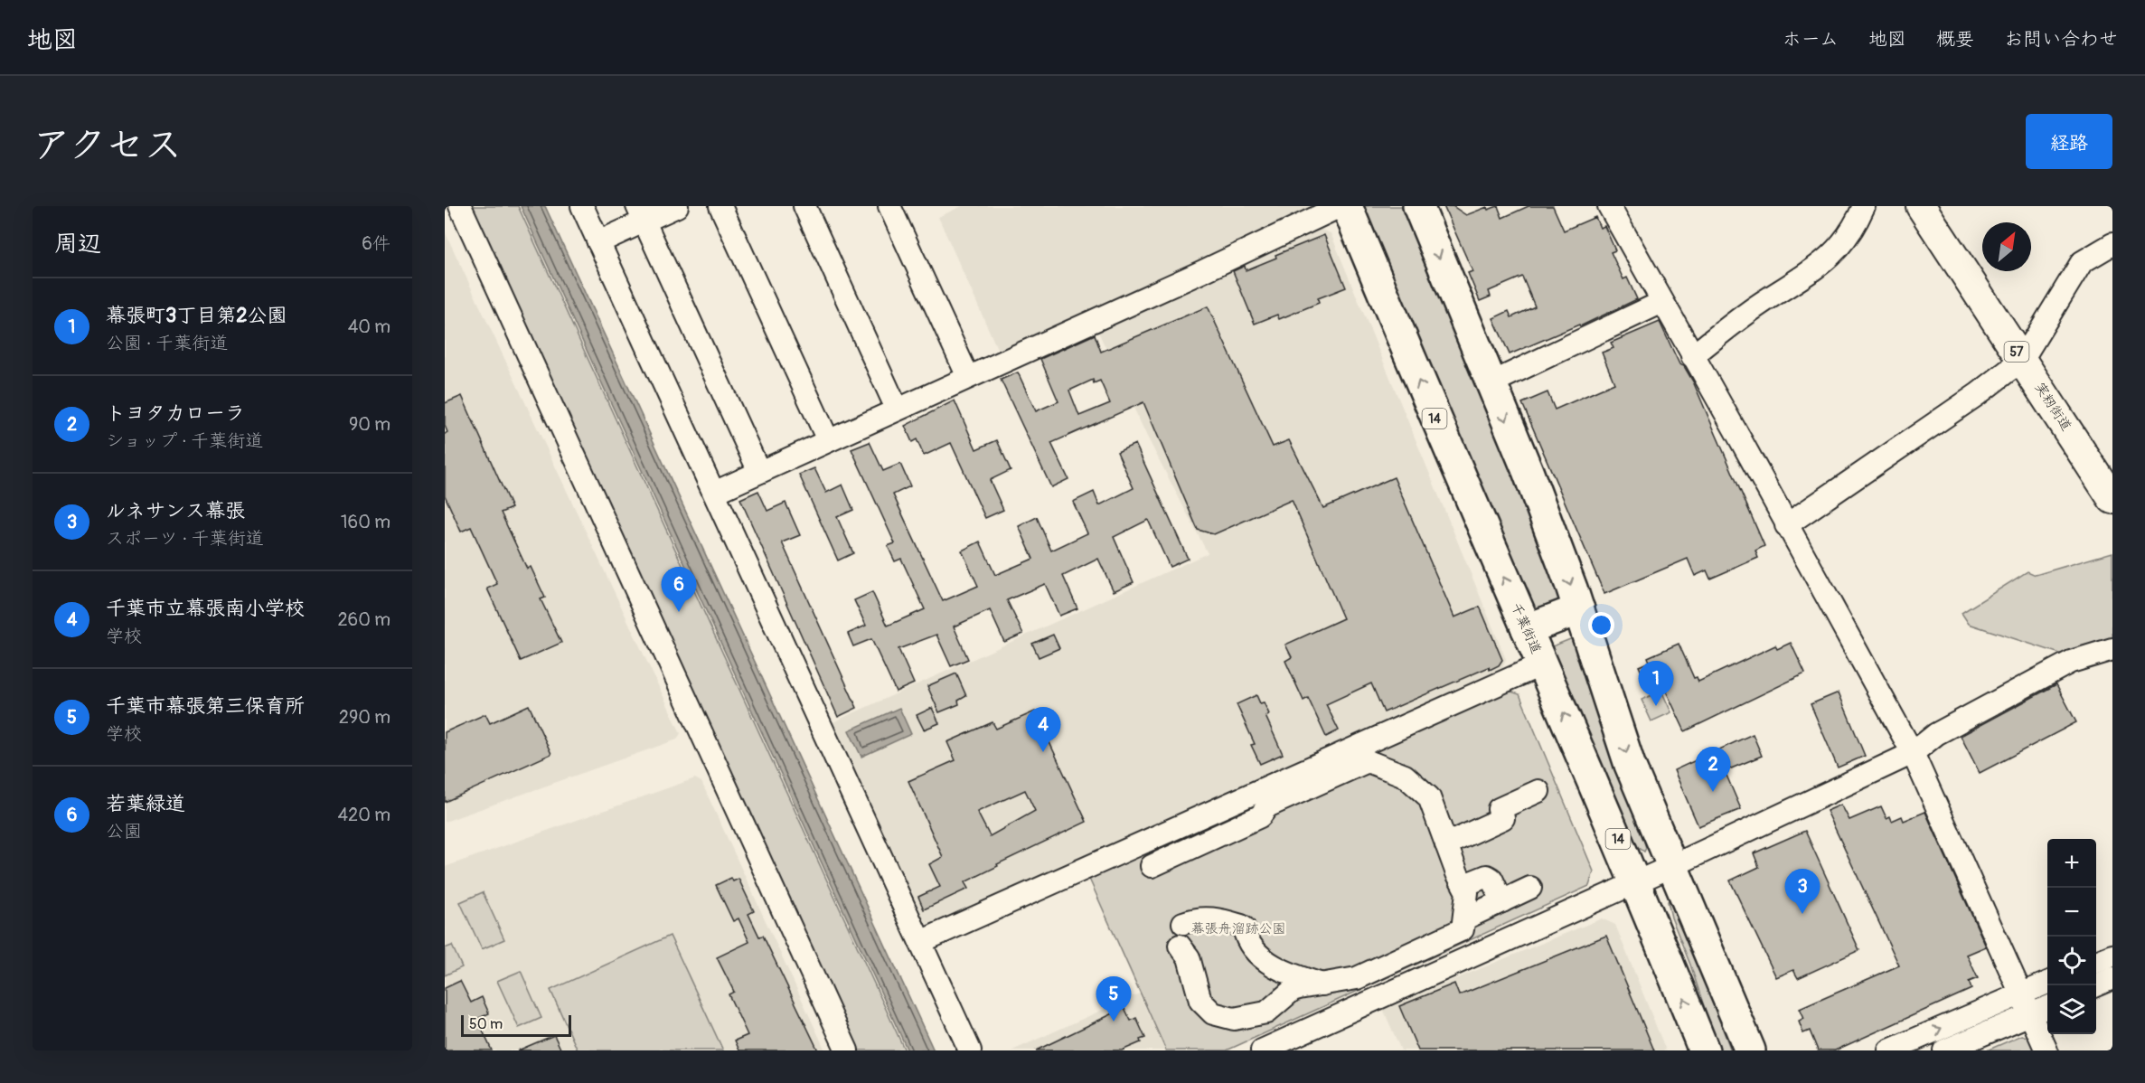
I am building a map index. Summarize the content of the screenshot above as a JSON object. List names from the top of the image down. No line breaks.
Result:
{"streets":{"highway":["14","千葉街道"],"main road":["57","実籾街道"]},"parks":["幕張舟溜跡公園"],"scale_bar":"50 m","north":"top right","page":{"header":"地図","nav":["ホーム","地図","概要","お問い合わせ"],"title":"アクセス","buttons":"経路","heading":["周辺","6件"],"list":[{"mark":"1","name":"幕張町3丁目第2公園","note":"公園 · 千葉街道","value":"40 m"},{"mark":"2","name":"トヨタカローラ","note":"ショップ · 千葉街道","value":"90 m"},{"mark":"3","name":"ルネサンス幕張","note":"スポーツ · 千葉街道","value":"160 m"},{"mark":"4","name":"千葉市立幕張南小学校","note":"学校","value":"260 m"},{"mark":"5","name":"千葉市幕張第三保育所","note":"学校","value":"290 m"},{"mark":"6","name":"若葉緑道","note":"公園","value":"420 m"}],"pins":["6","1","4","2","3","5"],"map_buttons":["+","−"],"scale":"50 m"}}
